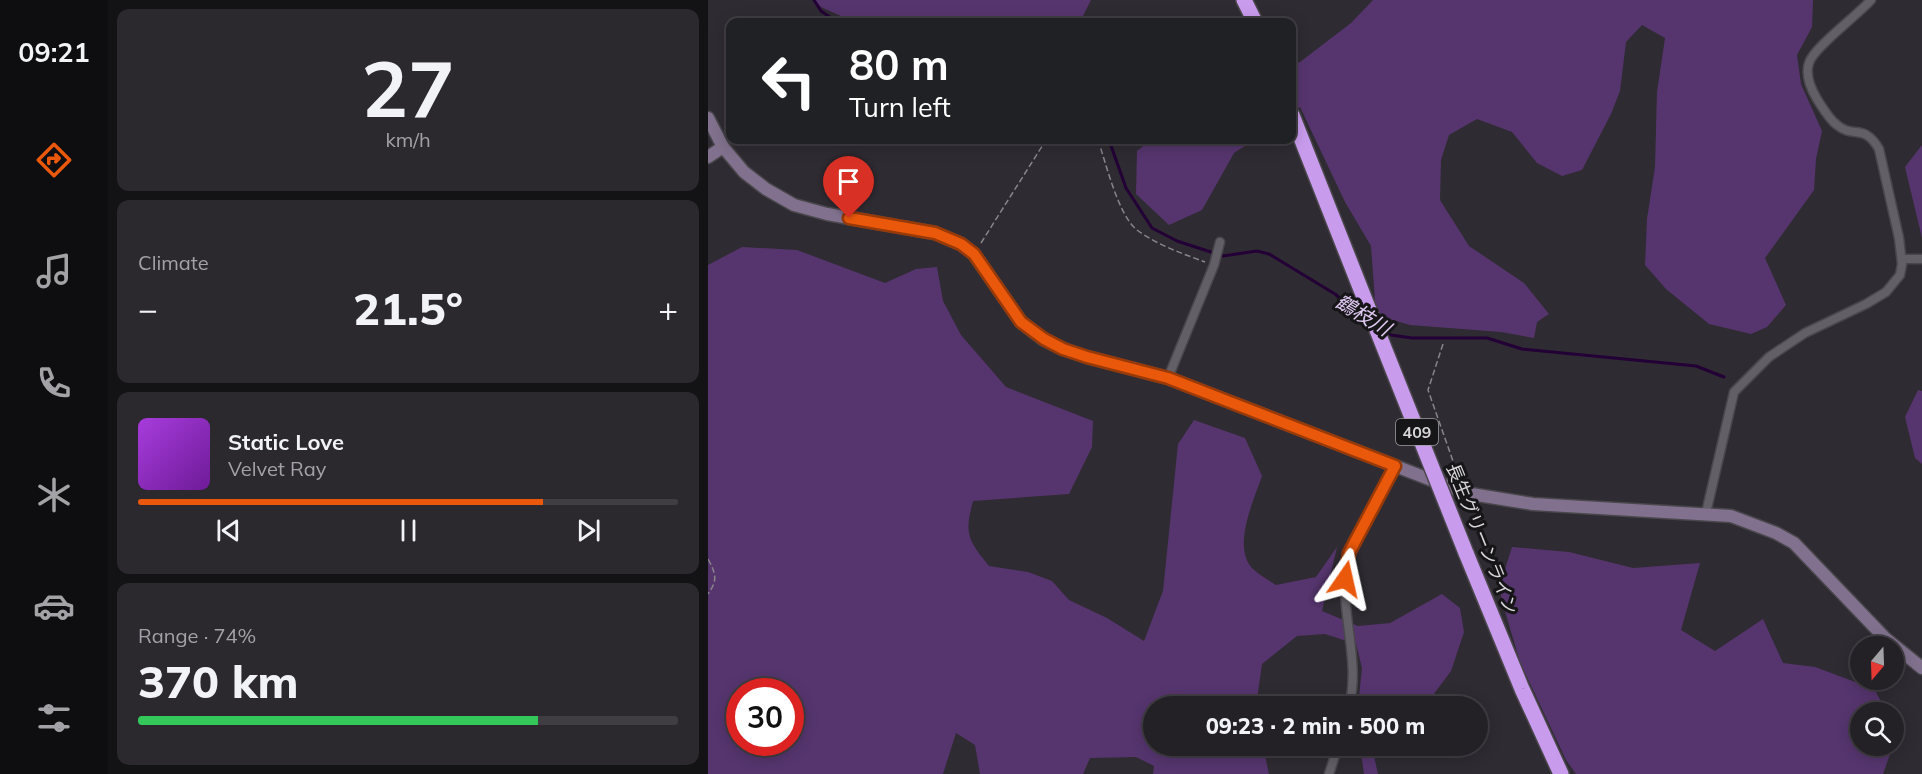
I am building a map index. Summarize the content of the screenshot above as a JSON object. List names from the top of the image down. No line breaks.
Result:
{"streets":{"highway":["409","長生グリーンライン"]},"water":["鶴枝川"],"north":"bottom","page":{"tabs":"09:21","tile":[["27","km/h"],"Climate",["Range · 74%","370 km"]],"turn":["80 m","Turn left"],"heat":["−","21.5°","+"],"song":["Static Love","Velvet Ray"],"limit":"30","trip":"09:23 · 2 min · 500 m"}}
